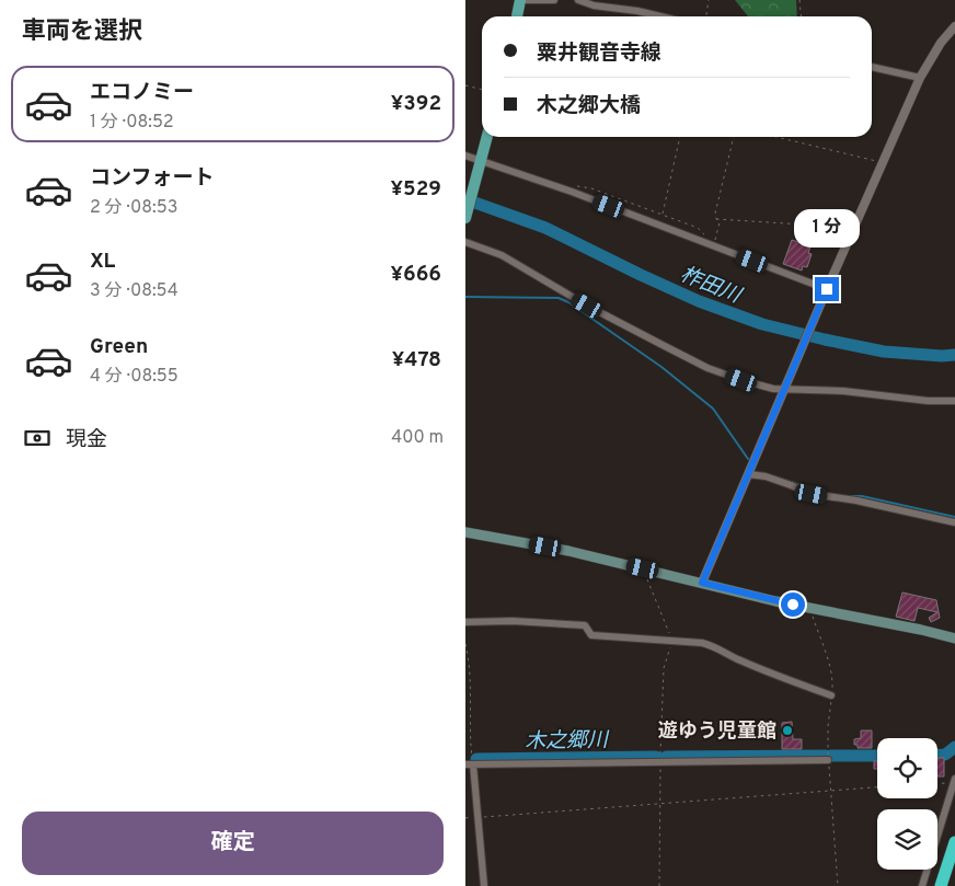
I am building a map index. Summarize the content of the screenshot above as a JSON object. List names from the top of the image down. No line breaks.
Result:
{"water":["柞田川","木之郷川"],"places":["遊ゆう児童館"],"page":{"heading":"車両を選択","banner":["粟井観音寺線","木之郷大橋"],"list":[{"name":"エコノミー","note":"1 分 · 08:52","value":"¥392"},{"name":"コンフォート","note":"2 分 · 08:53","value":"¥529"},{"name":"XL","note":"3 分 · 08:54","value":"¥666"},{"name":"Green","note":"4 分 · 08:55","value":"¥478"}],"bubble":"1 分","pay":["現金","400 m"],"buttons":"確定"}}
